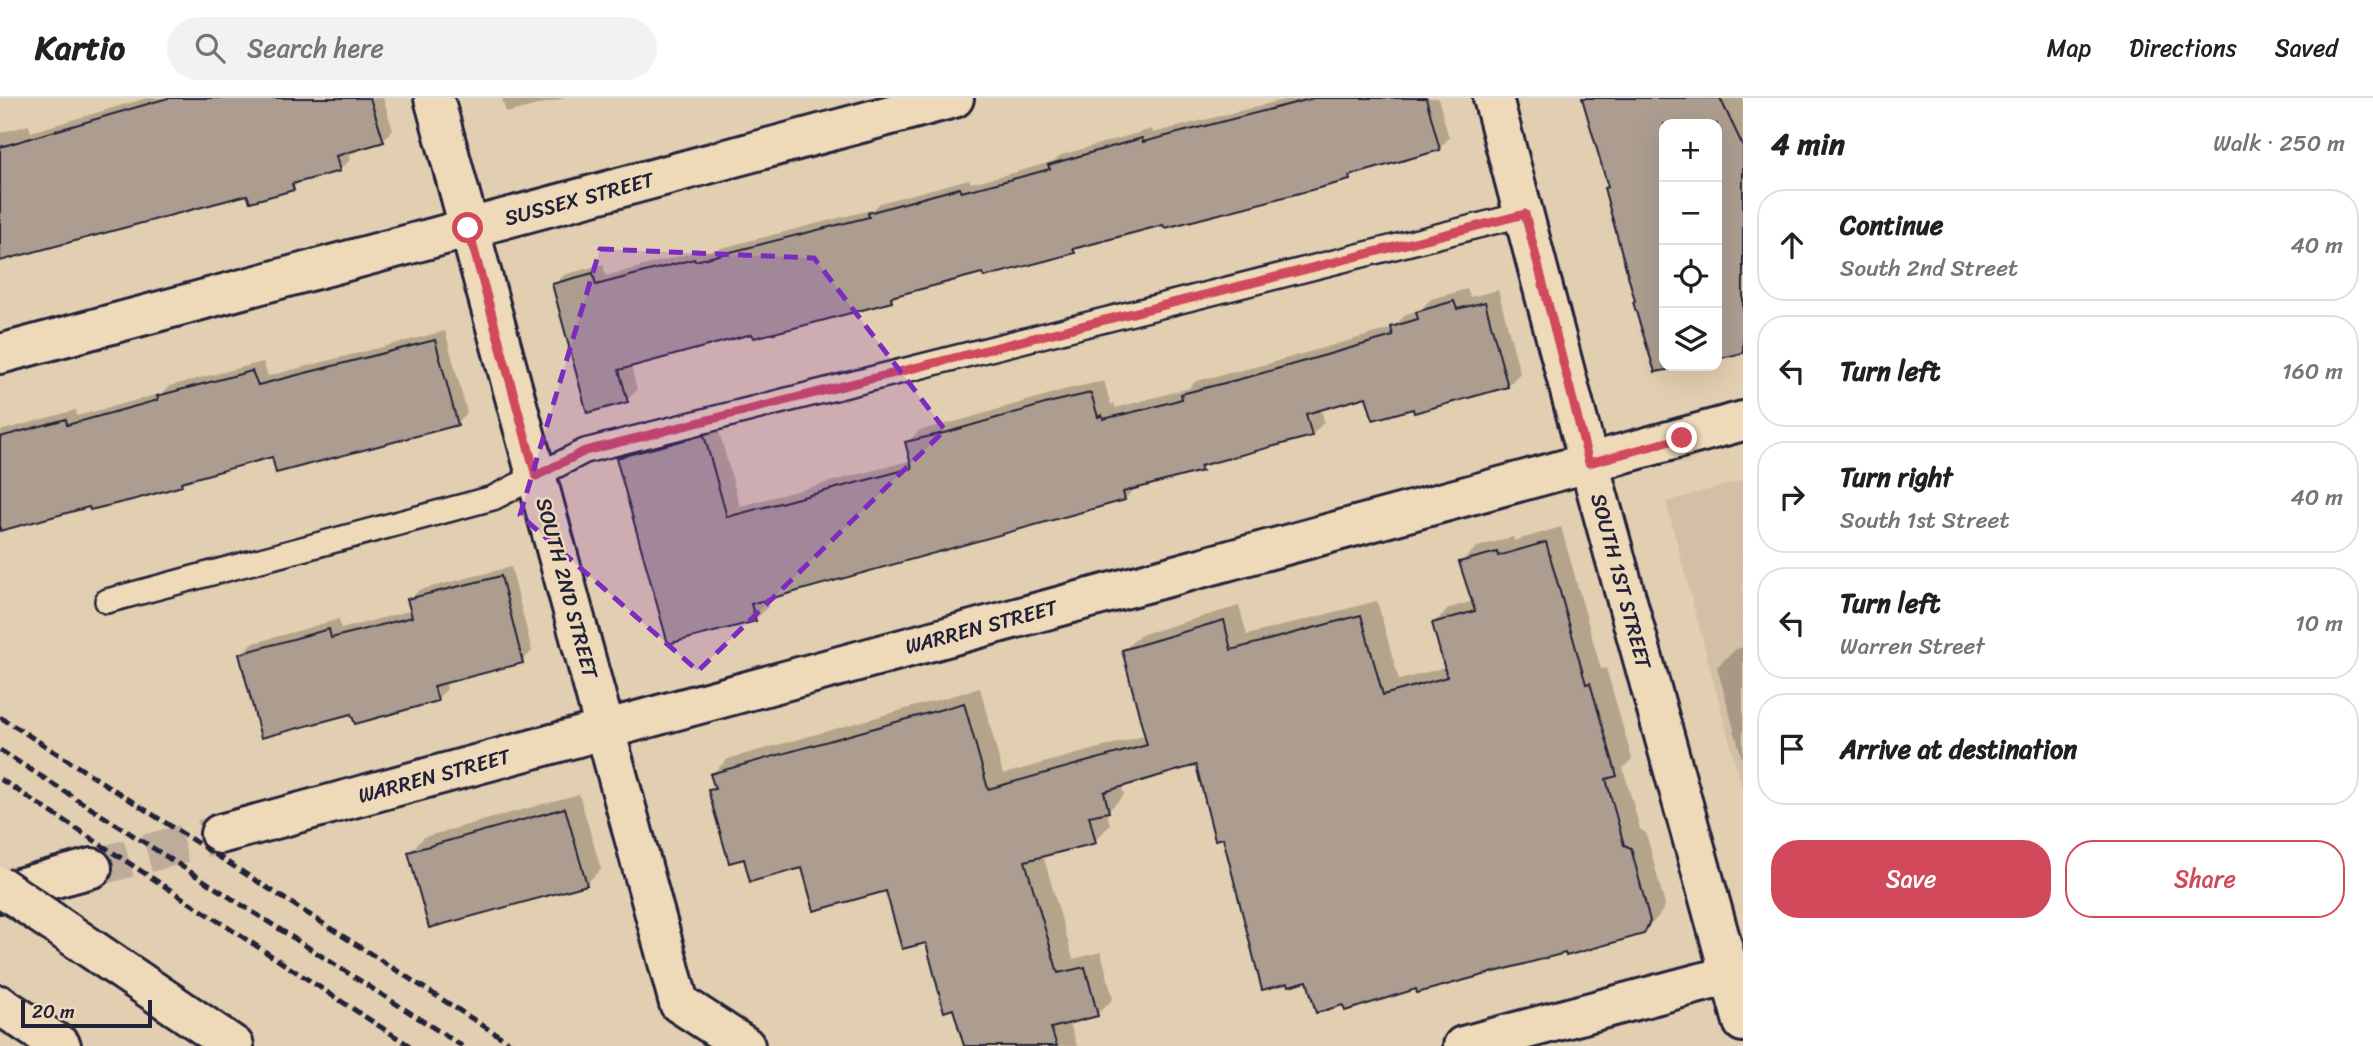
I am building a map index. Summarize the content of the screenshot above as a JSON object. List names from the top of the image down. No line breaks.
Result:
{"streets":{"main road":["SUSSEX STREET","SOUTH 1ST STREET","SOUTH 2ND STREET","WARREN STREET"]},"crossings":[["SUSSEX STREET","SOUTH 2ND STREET"],["SOUTH 1ST STREET","WARREN STREET"],["SOUTH 2ND STREET","WARREN STREET"]],"scale_bar":"20 m","page":{"header":"Kartio","search":"Search here","nav":["Map","Directions","Saved"],"heading":["4 min","Walk · 250 m"],"map_buttons":["+","−"],"list":[["Continue","South 2nd Street","40 m"],["Turn left","160 m"],["Turn right","South 1st Street","40 m"],["Turn left","Warren Street","10 m"],"Arrive at destination"],"buttons":["Save","Share"],"scale":"20 m"}}
